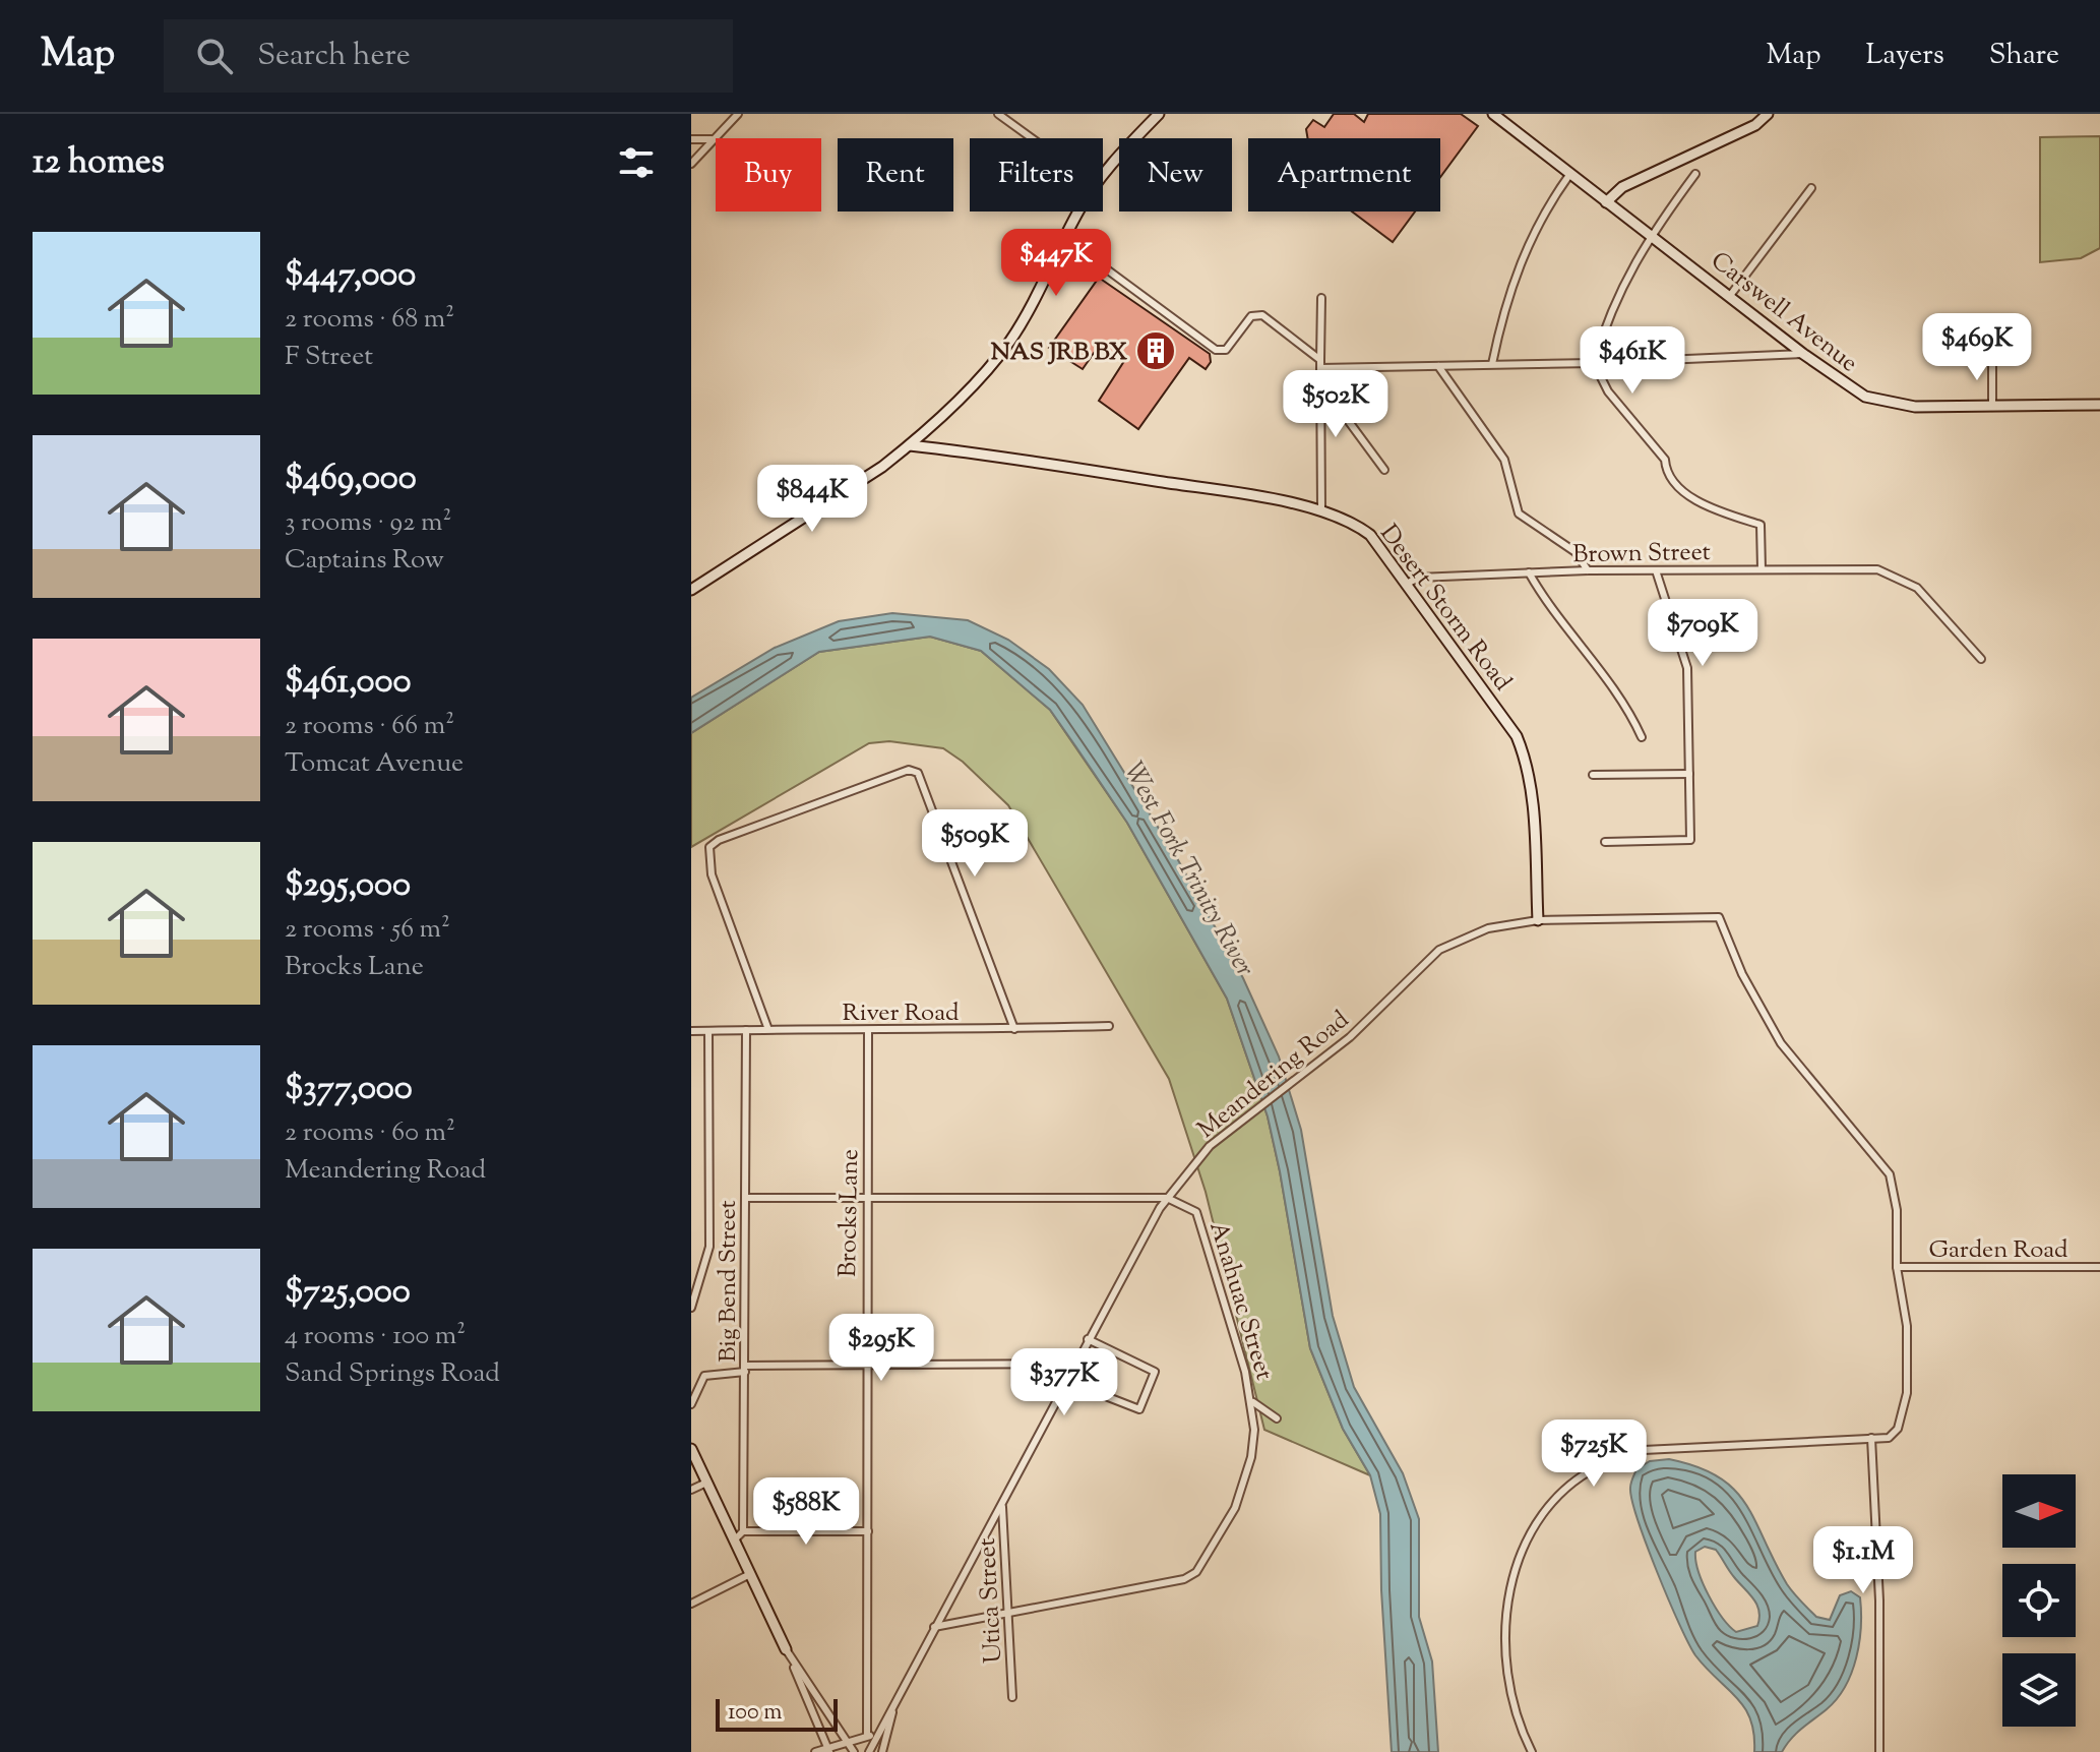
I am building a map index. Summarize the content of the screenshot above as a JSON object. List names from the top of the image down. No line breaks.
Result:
{"streets":{"street":["Carswell Avenue","Brown Street","Desert Storm Road","River Road","Meandering Road","Brocks Lane","Garden Road","Big Bend Street","Anahuac Street","Utica Street"]},"crossings":[["Brown Street","Desert Storm Road"],["Desert Storm Road","Meandering Road"],["River Road","Brocks Lane"],["River Road","Big Bend Street"],["Meandering Road","Garden Road"],["Meandering Road","Anahuac Street"],["Meandering Road","Utica Street"],["Anahuac Street","Utica Street"]],"water":["West Fork Trinity River"],"places":{"building":["NAS JRB BX"]},"scale_bar":"100 m","north":"right","page":{"header":"Map","search":"Search here","nav":["Map","Layers","Share"],"heading":"12 homes","chip":["Buy","Rent","Filters","New","Apartment"],"list":[{"name":"$447,000","note":"2 rooms · 68 m² · F Street"},{"name":"$469,000","note":"3 rooms · 92 m² · Captains Row"},{"name":"$461,000","note":"2 rooms · 66 m² · Tomcat Avenue"},{"name":"$295,000","note":"2 rooms · 56 m² · Brocks Lane"},{"name":"$377,000","note":"2 rooms · 60 m² · Meandering Road"},{"name":"$725,000","note":"4 rooms · 100 m² · Sand Springs Road"}],"price":["$447K","$469K","$461K","$502K","$844K","$709K","$509K","$295K","$377K","$725K","$588K","$1.1M"],"scale":"100 m"}}
